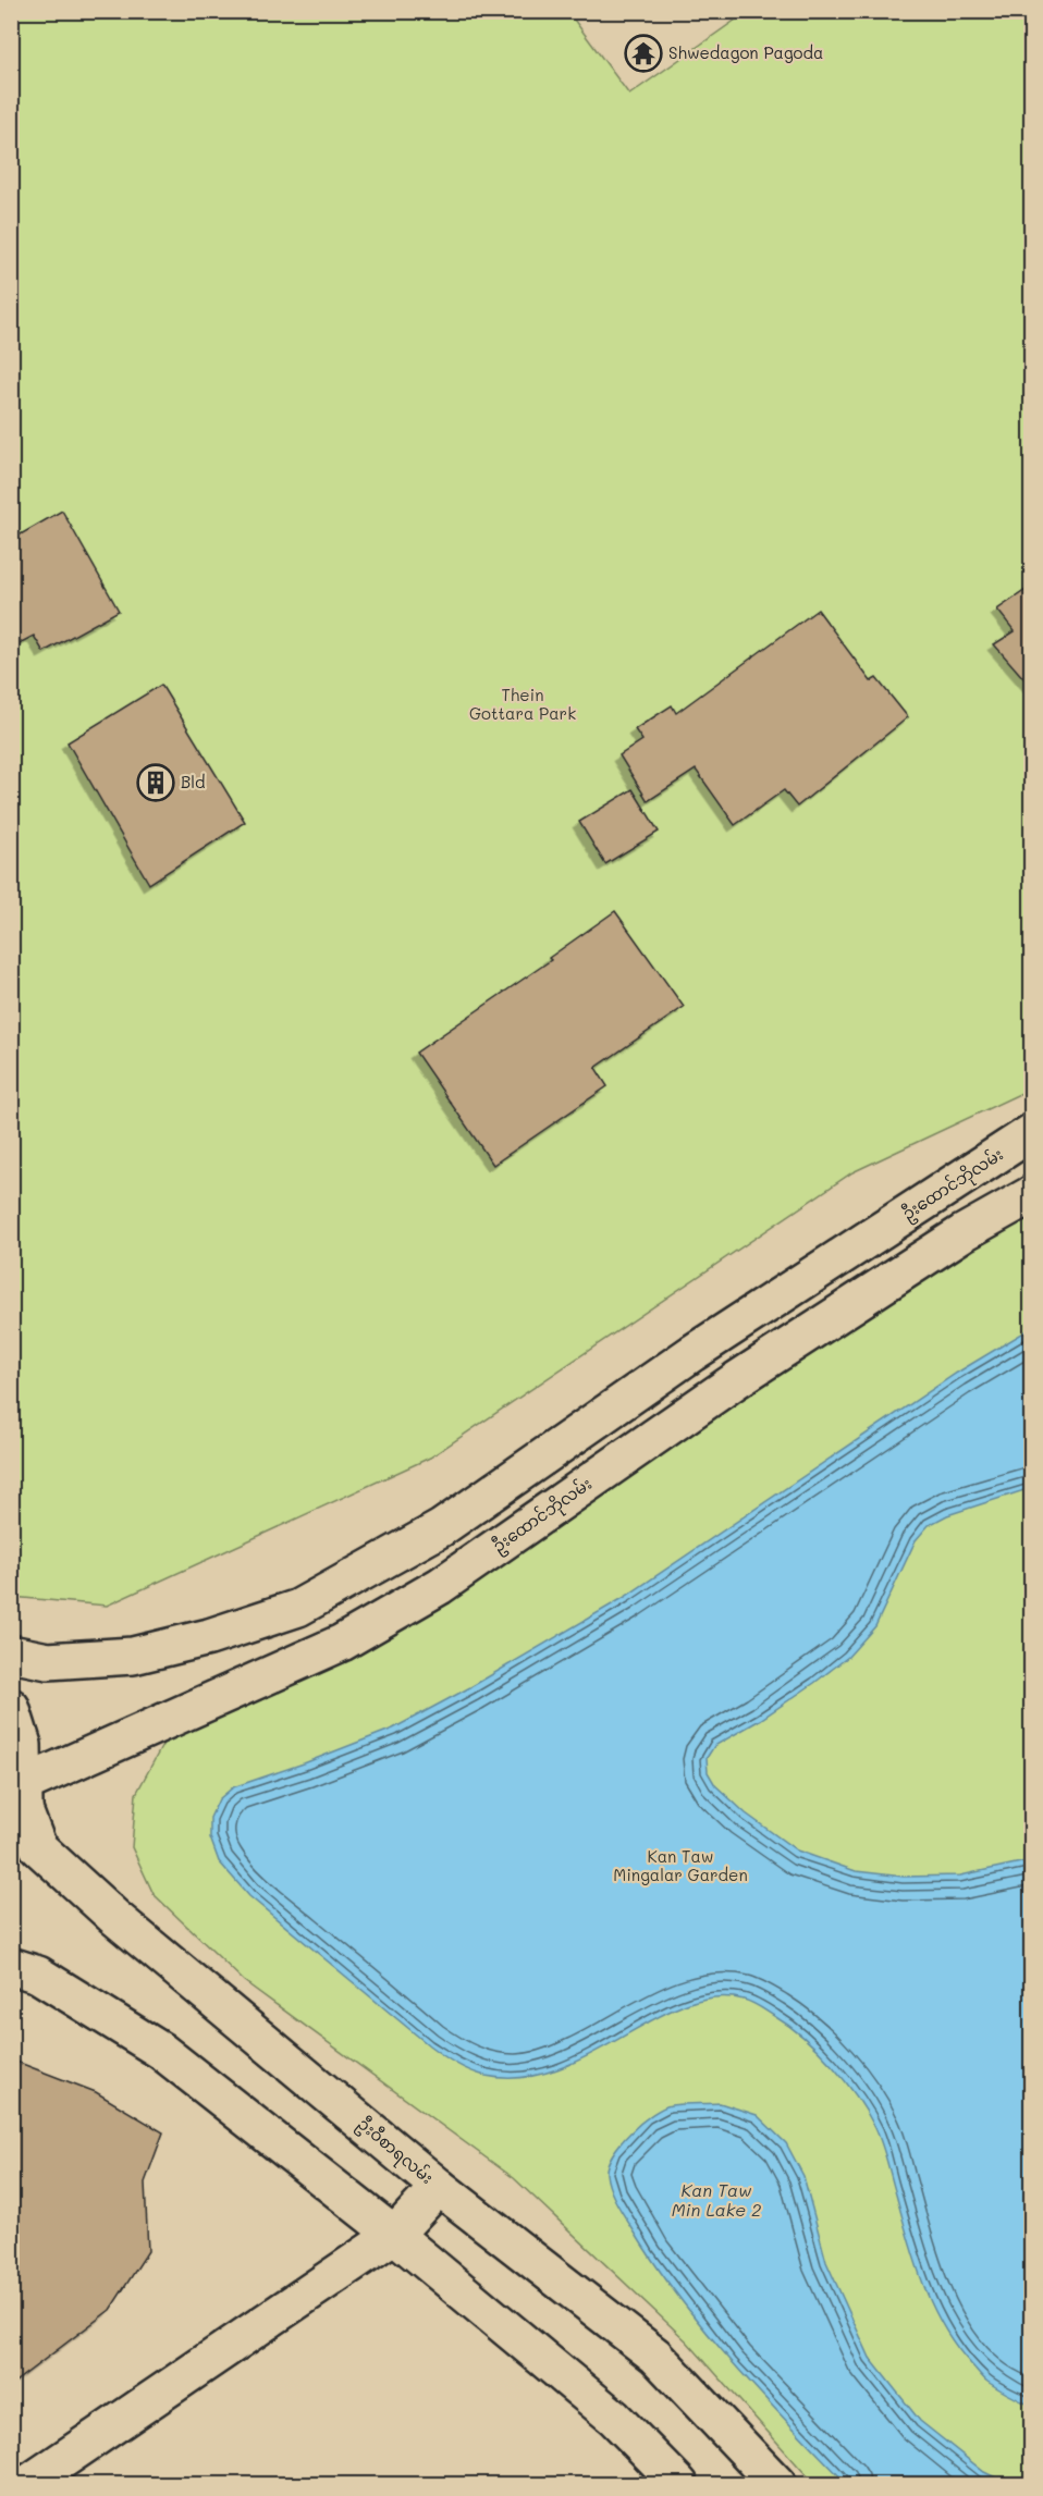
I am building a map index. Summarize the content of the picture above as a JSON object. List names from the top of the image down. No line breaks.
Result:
{"streets":{"main road":["ဦးထောင်ဘိုလမ်း","ဦးဝီစာရလမ်း"]},"crossings":[["ဦးထောင်ဘိုလမ်း","ဦးဝီစာရလမ်း"]],"water":["Kan Taw Min Lake 2"],"parks":["Thein Gottara Park","Kan Taw Mingalar Garden"],"places":{"temple":["Shwedagon Pagoda"],"building":["Bld"]}}
